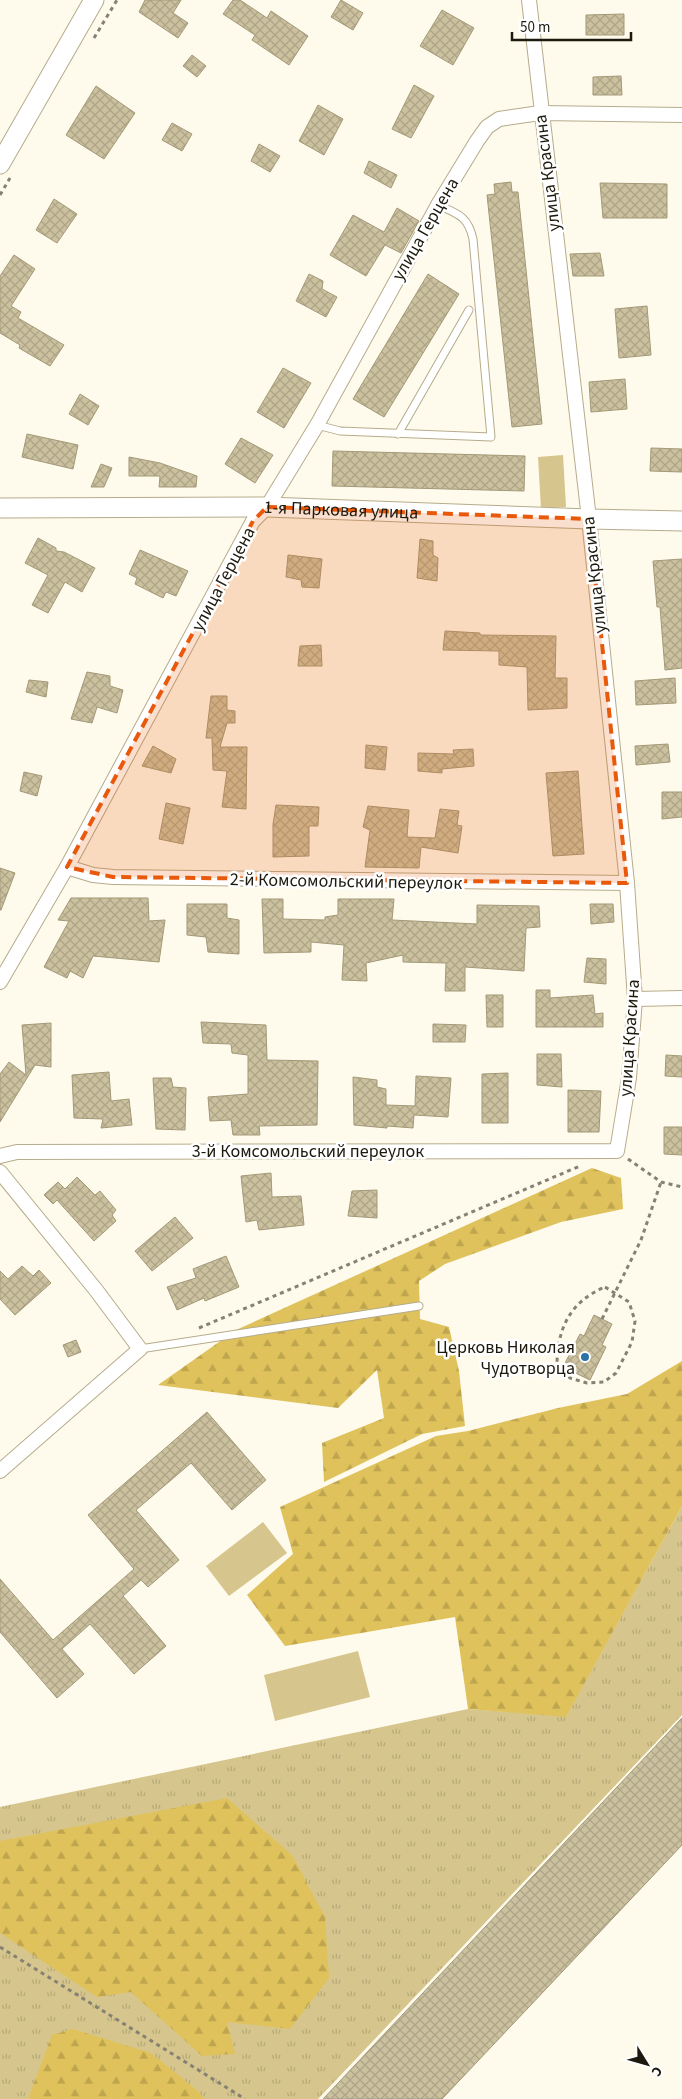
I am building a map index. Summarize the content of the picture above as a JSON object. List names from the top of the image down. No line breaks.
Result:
{"streets":{"street":["улица Красина","улица Герцена","1-я Парковая улица","2-й Комсомольский переулок","3-й Комсомольский переулок"]},"crossings":[["улица Красина","улица Герцена"],["улица Красина","1-я Парковая улица"],["улица Красина","2-й Комсомольский переулок"],["улица Красина","3-й Комсомольский переулок"],["улица Герцена","1-я Парковая улица"],["улица Герцена","2-й Комсомольский переулок"]],"places":["Церковь Николая Чудотворца"],"scale_bar":"50 m","north":"bottom right"}
